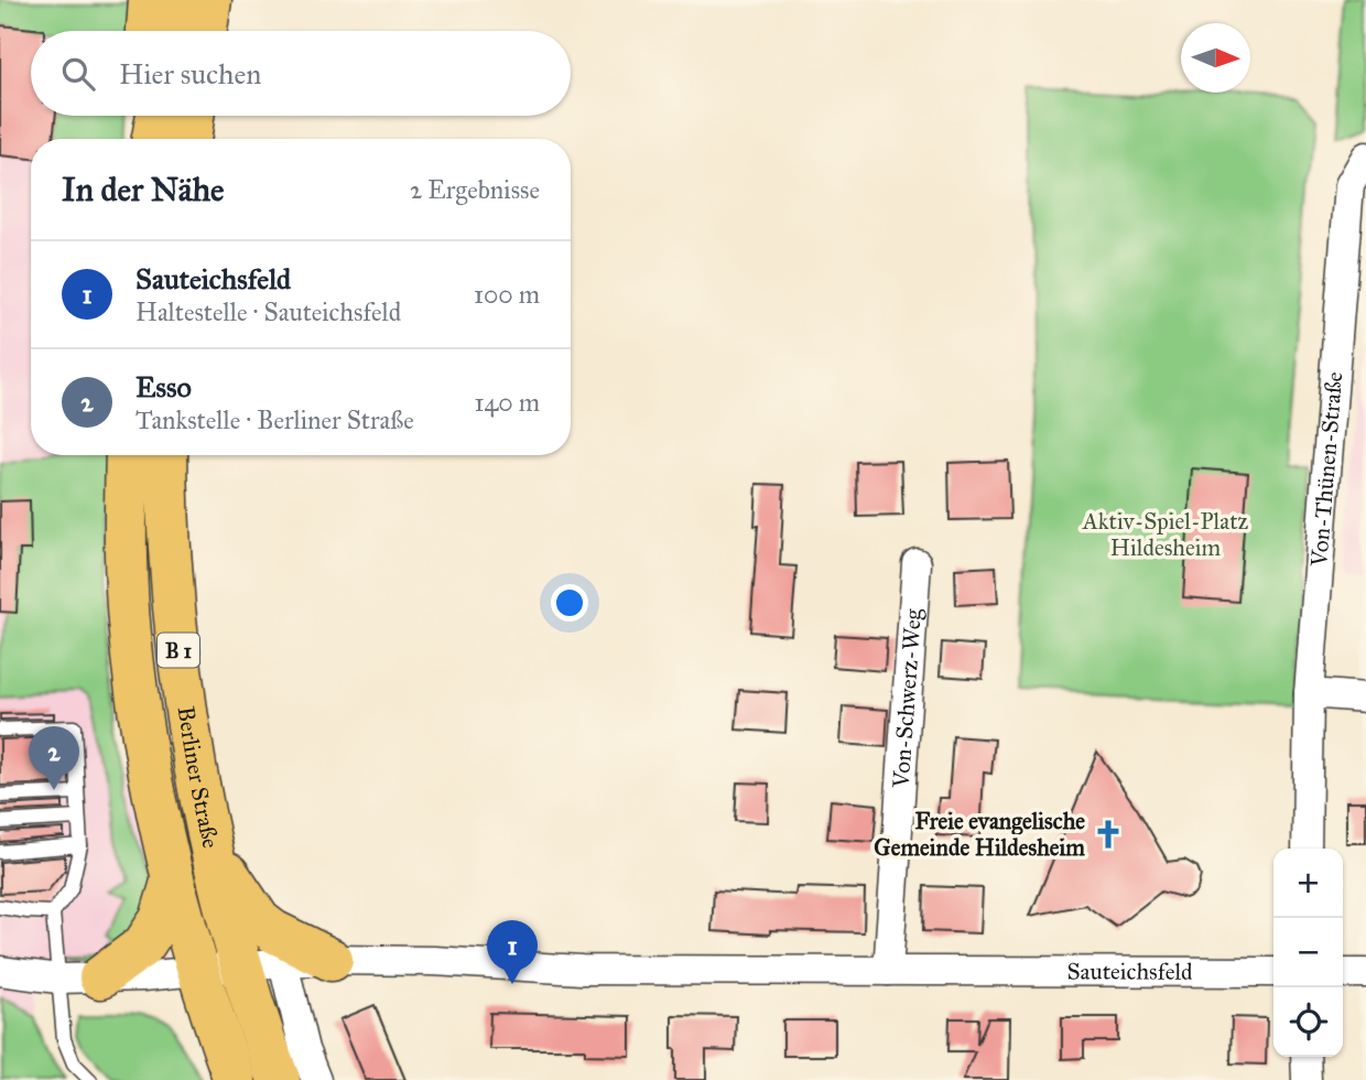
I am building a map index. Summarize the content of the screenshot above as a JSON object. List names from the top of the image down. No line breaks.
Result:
{"streets":{"main road":["B 1","Berliner Straße"],"street":["Von-Thünen-Straße","Von-Schwerz-Weg","Sauteichsfeld"]},"crossings":[["B 1","Berliner Straße"],["B 1","Sauteichsfeld"],["Von-Schwerz-Weg","Sauteichsfeld"],["Berliner Straße","Sauteichsfeld"]],"parks":["Aktiv-Spiel-Platz Hildesheim"],"places":{"church":["Freie evangelische Gemeinde Hildesheim"]},"north":"right","page":{"search":"Hier suchen","heading":["In der Nähe","2 Ergebnisse"],"list":[{"mark":"1","name":"Sauteichsfeld","note":"Haltestelle · Sauteichsfeld","value":"100 m"},{"mark":"2","name":"Esso","note":"Tankstelle · Berliner Straße","value":"140 m"}],"pins":["2","1"],"map_buttons":["+","−"]}}
